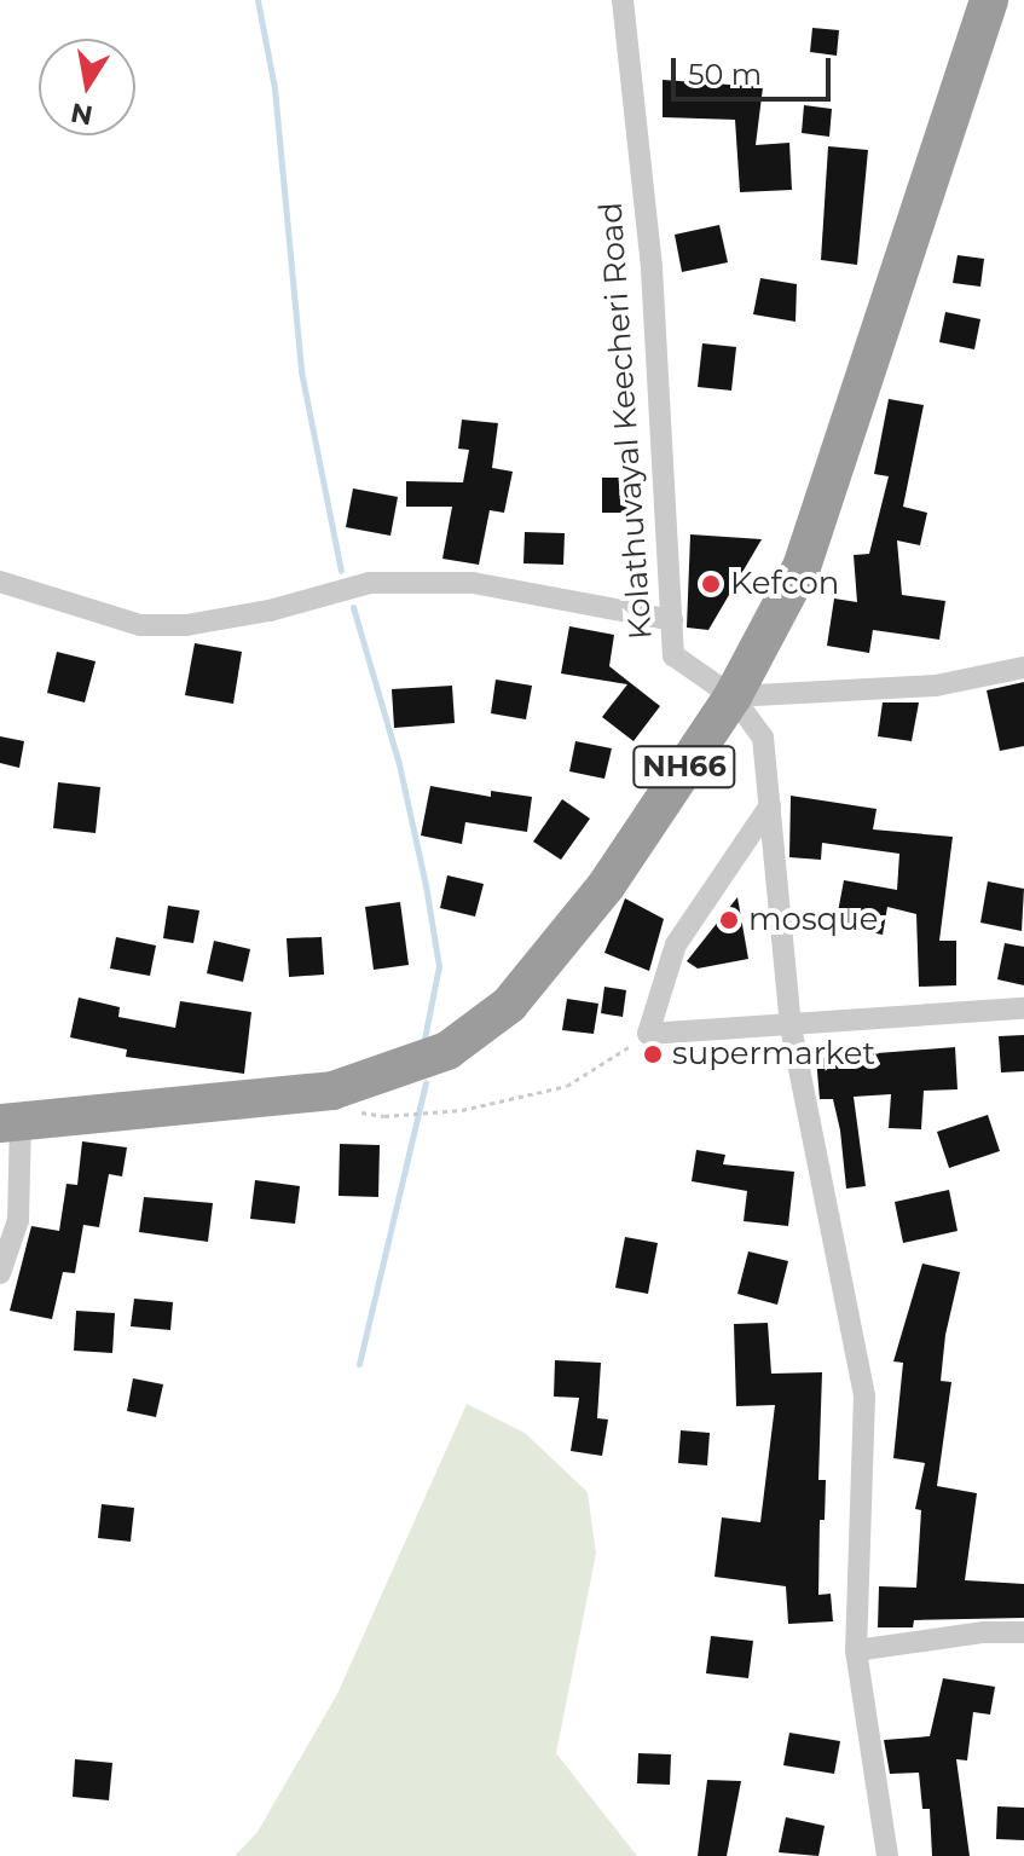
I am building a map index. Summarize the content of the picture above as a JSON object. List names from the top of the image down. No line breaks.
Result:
{"streets":{"highway":["NH66"],"street":["Kolathuvayal Keecheri Road"]},"crossings":[["Kolathuvayal Keecheri Road","NH66"]],"places":["Kefcon","mosque","supermarket"],"scale_bar":"50 m","north":"bottom"}
